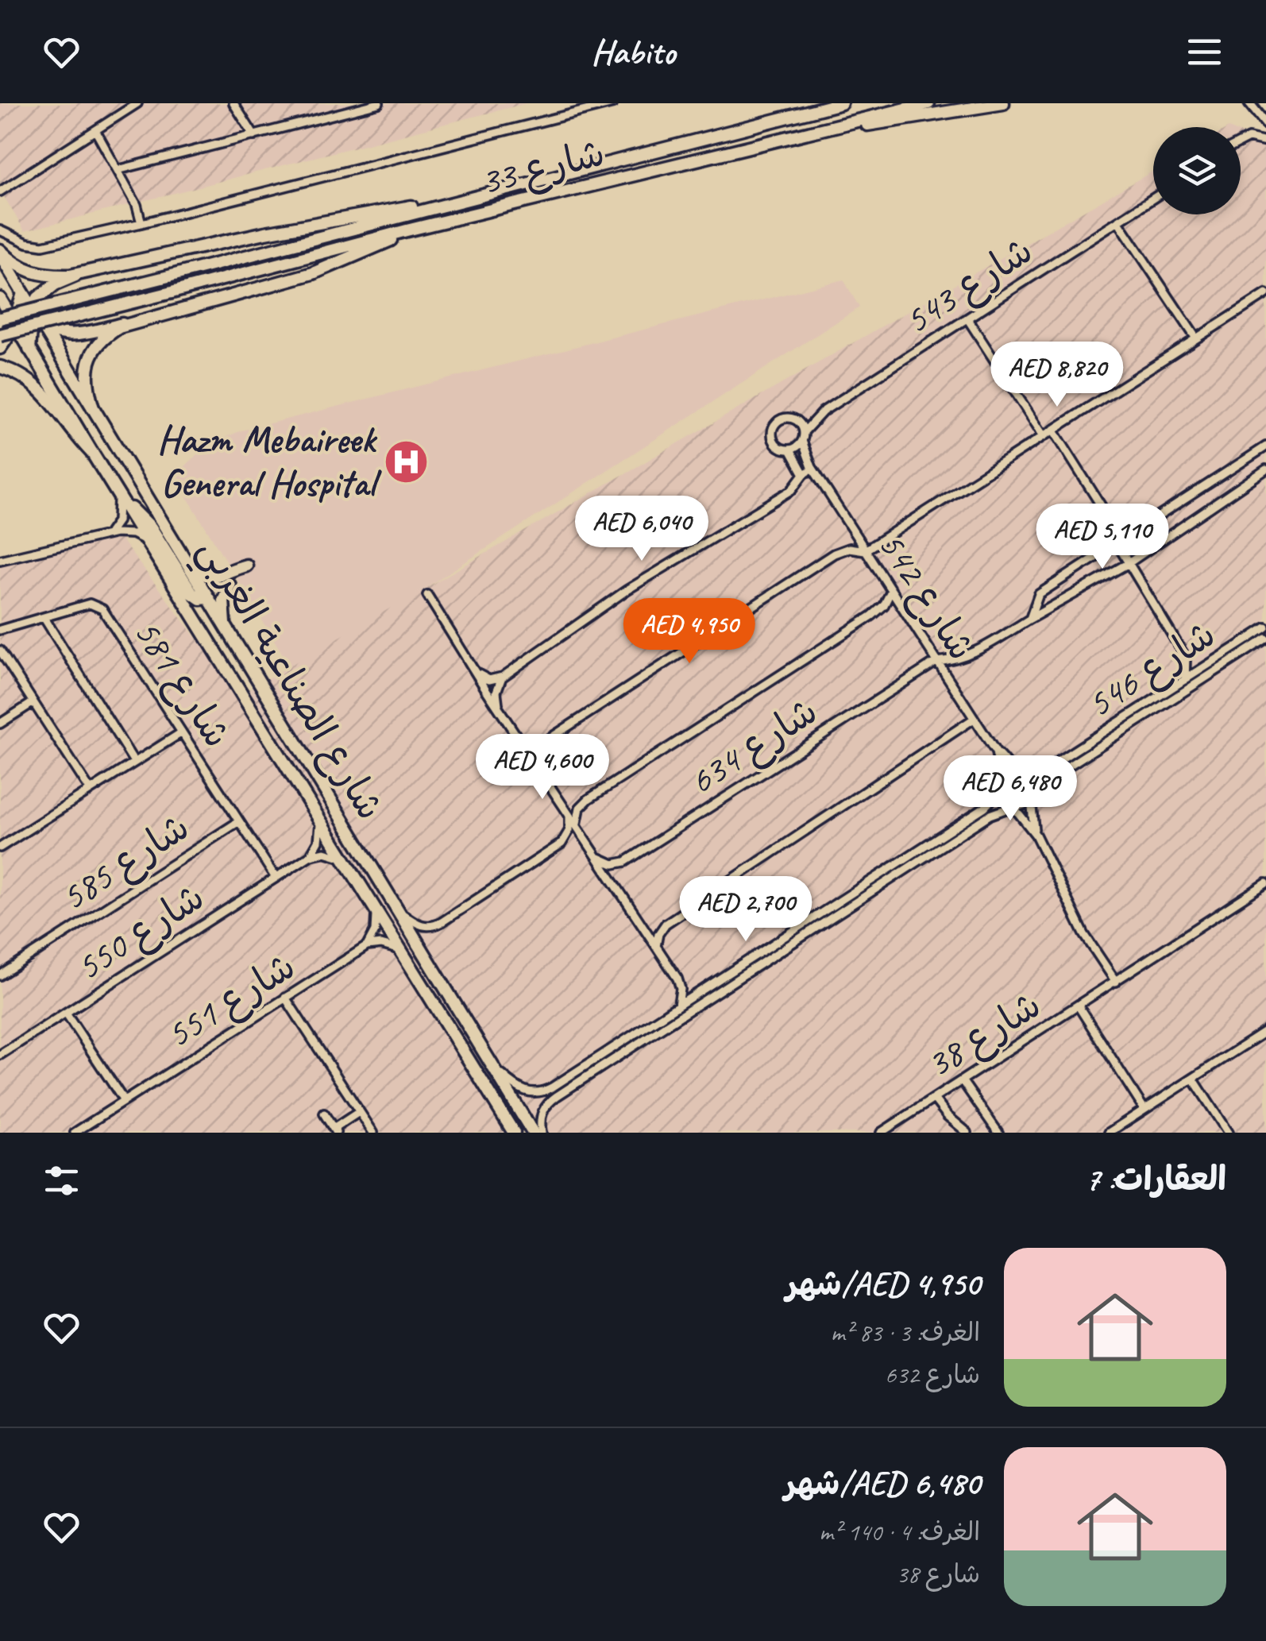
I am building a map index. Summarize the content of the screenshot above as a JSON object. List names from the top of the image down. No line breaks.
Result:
{"streets":{"main road":["شارع 33","شارع الصناعية الغربي"],"street":["شارع 543","شارع 542","شارع 546","شارع 581","شارع 634","شارع 585","شارع 550","شارع 551","شارع 38"]},"crossings":[["شارع 33","شارع الصناعية الغربي"],["شارع 543","شارع 542"],["شارع 542","شارع 546"],["شارع 542","شارع 634"],["شارع 581","شارع 585"],["شارع 581","شارع 550"]],"places":{"hospital":["Hazm Mebaireek General Hospital"]},"page":{"header":"Habito","price":["AED 8,820","AED 6,040","AED 5,110","AED 4,950","AED 4,600","AED 6,480","AED 2,700"],"heading":"العقارات: 7","list":[{"name":"AED 4,950/شهر","note":"الغرف: 3 · 83 m² · شارع 632"},{"name":"AED 6,480/شهر","note":"الغرف: 4 · 140 m² · شارع 38"}]}}
